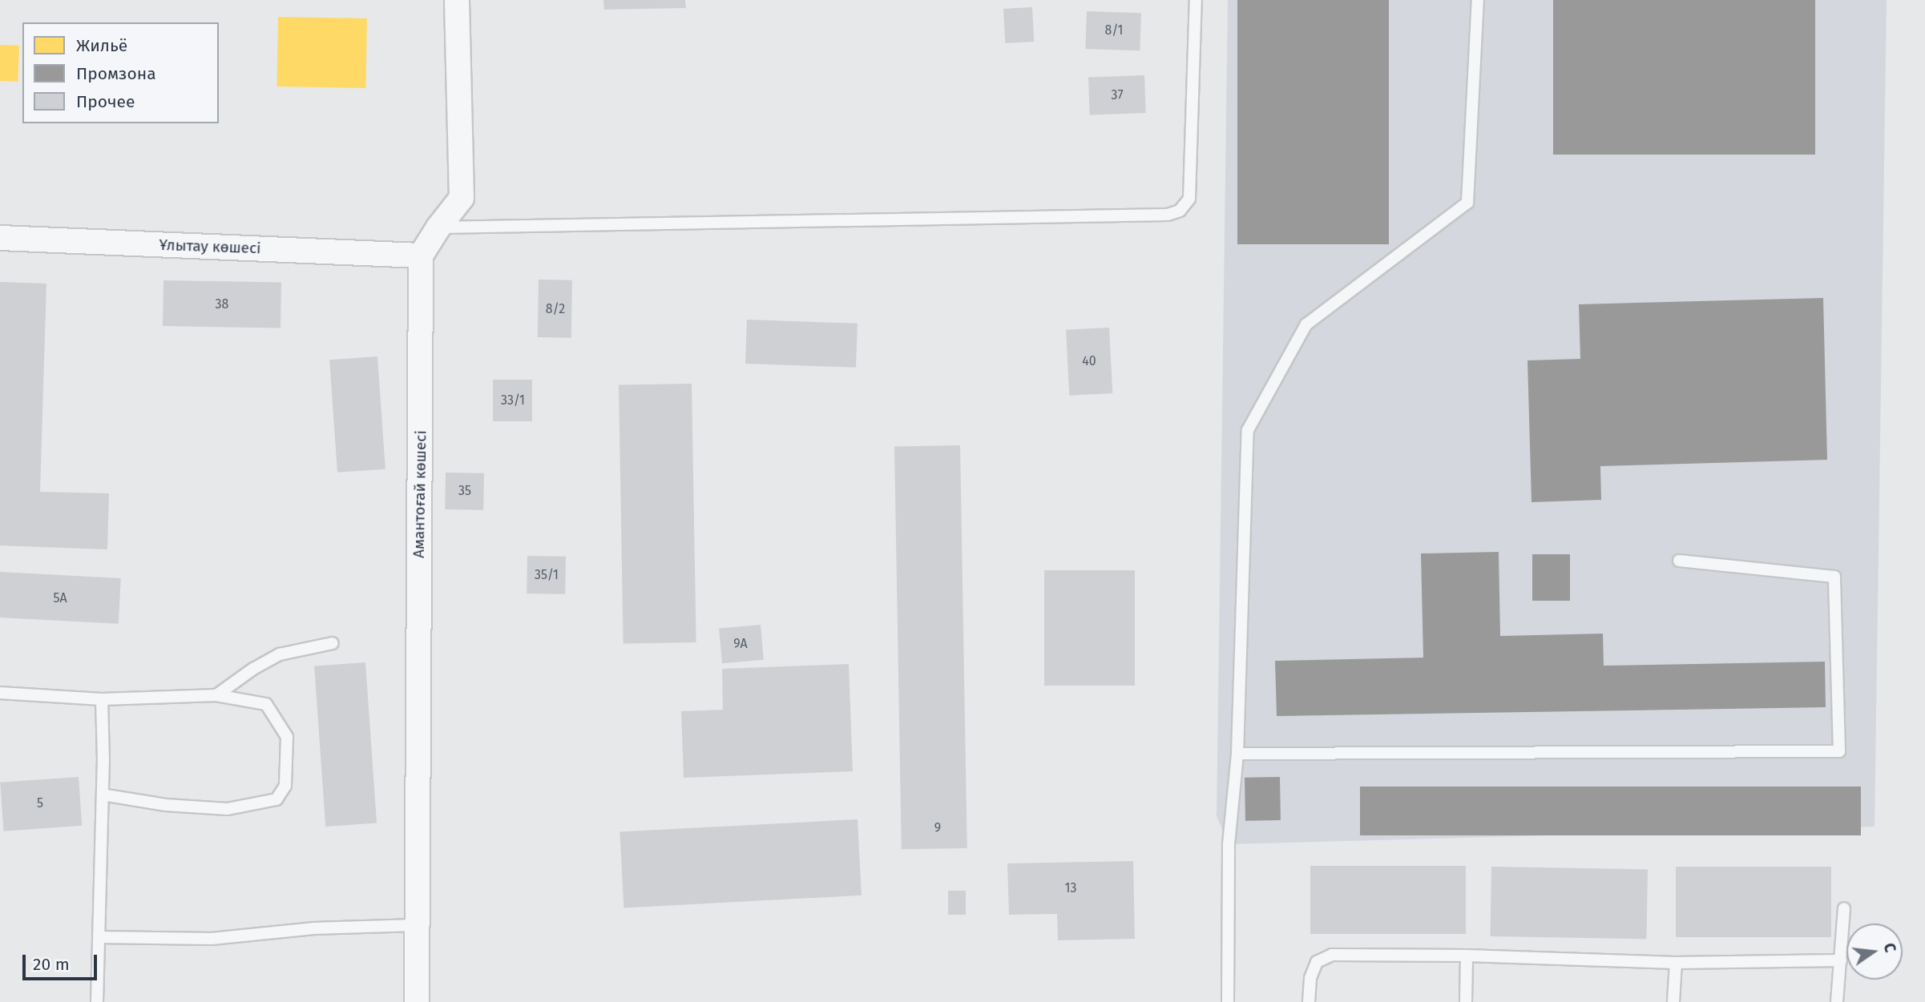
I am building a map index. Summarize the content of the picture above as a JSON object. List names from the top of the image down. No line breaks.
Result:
{"streets":{"street":["Ұлытау көшесі","Амантоғай көшесі"]},"crossings":[["Ұлытау көшесі","Амантоғай көшесі"]],"house_numbers":["8/1","37","38","8/2","40","33/1","35","35/1","5А","9А","5","9","13"],"legend":["Жильё","Промзона","Прочее"],"scale_bar":"20 m","north":"right"}
